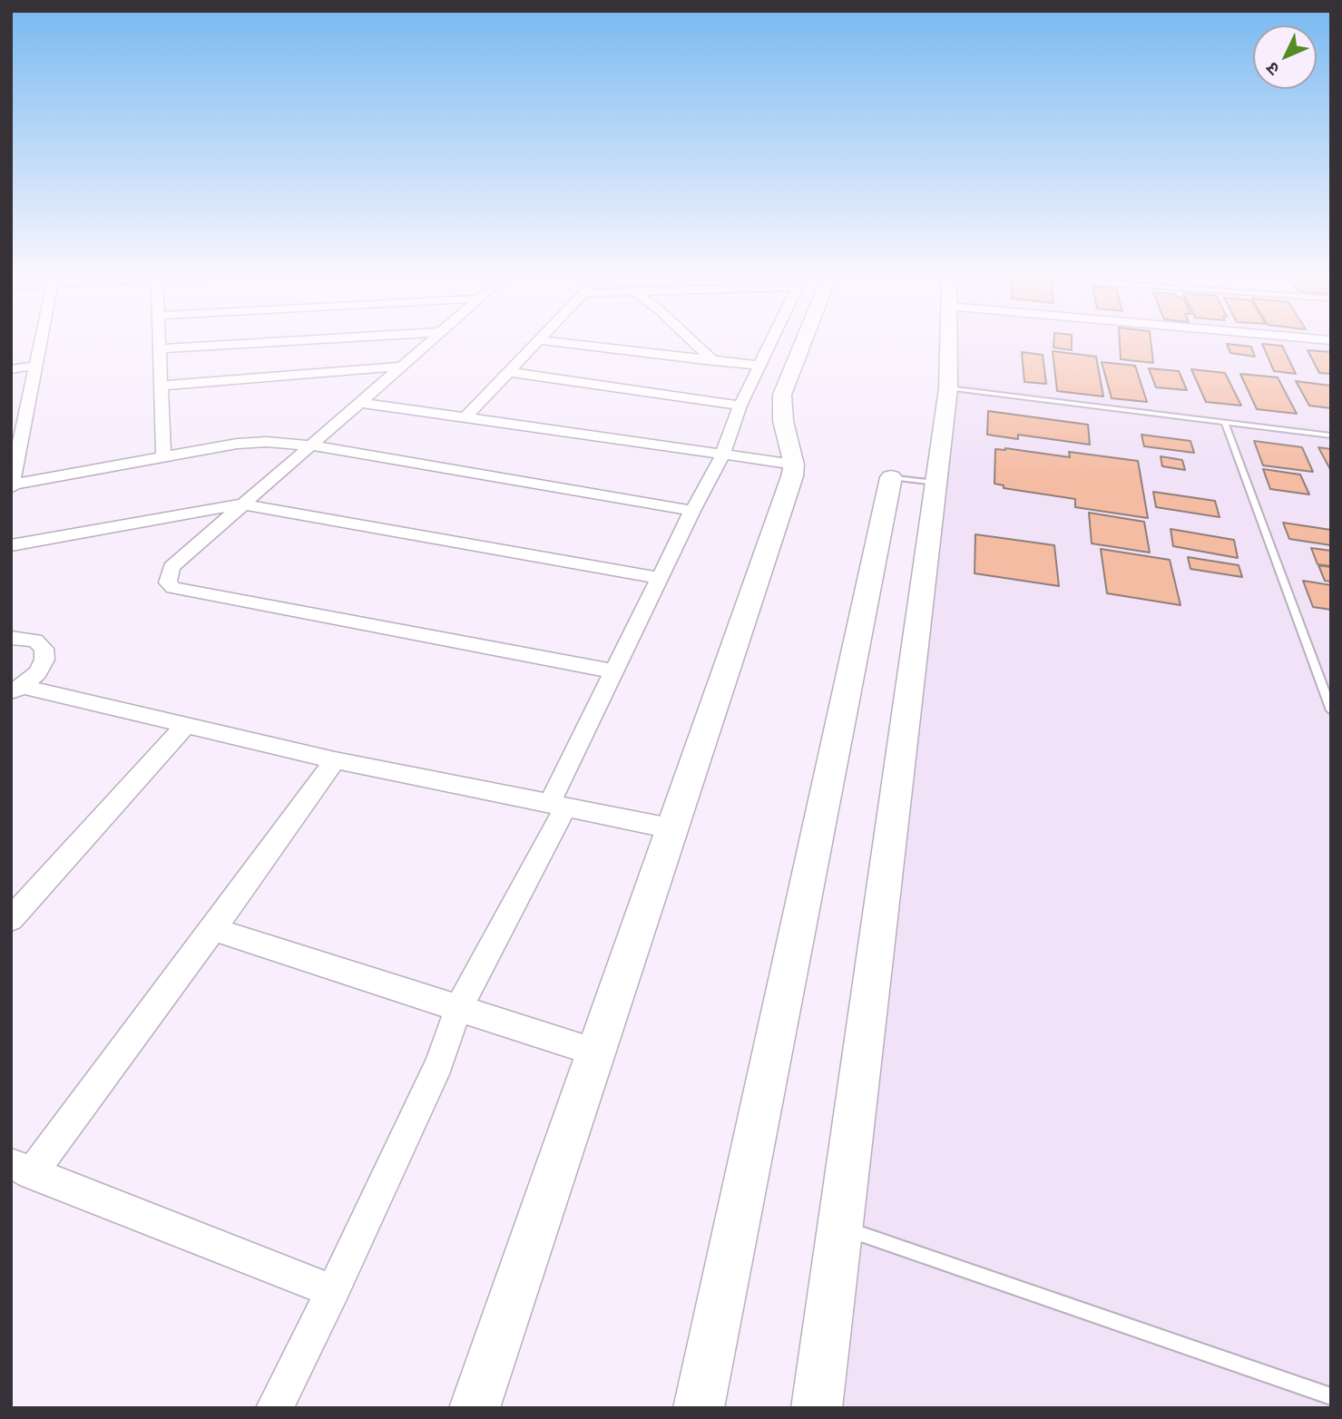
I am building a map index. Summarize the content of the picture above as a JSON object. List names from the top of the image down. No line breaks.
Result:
{"north":"bottom left"}
